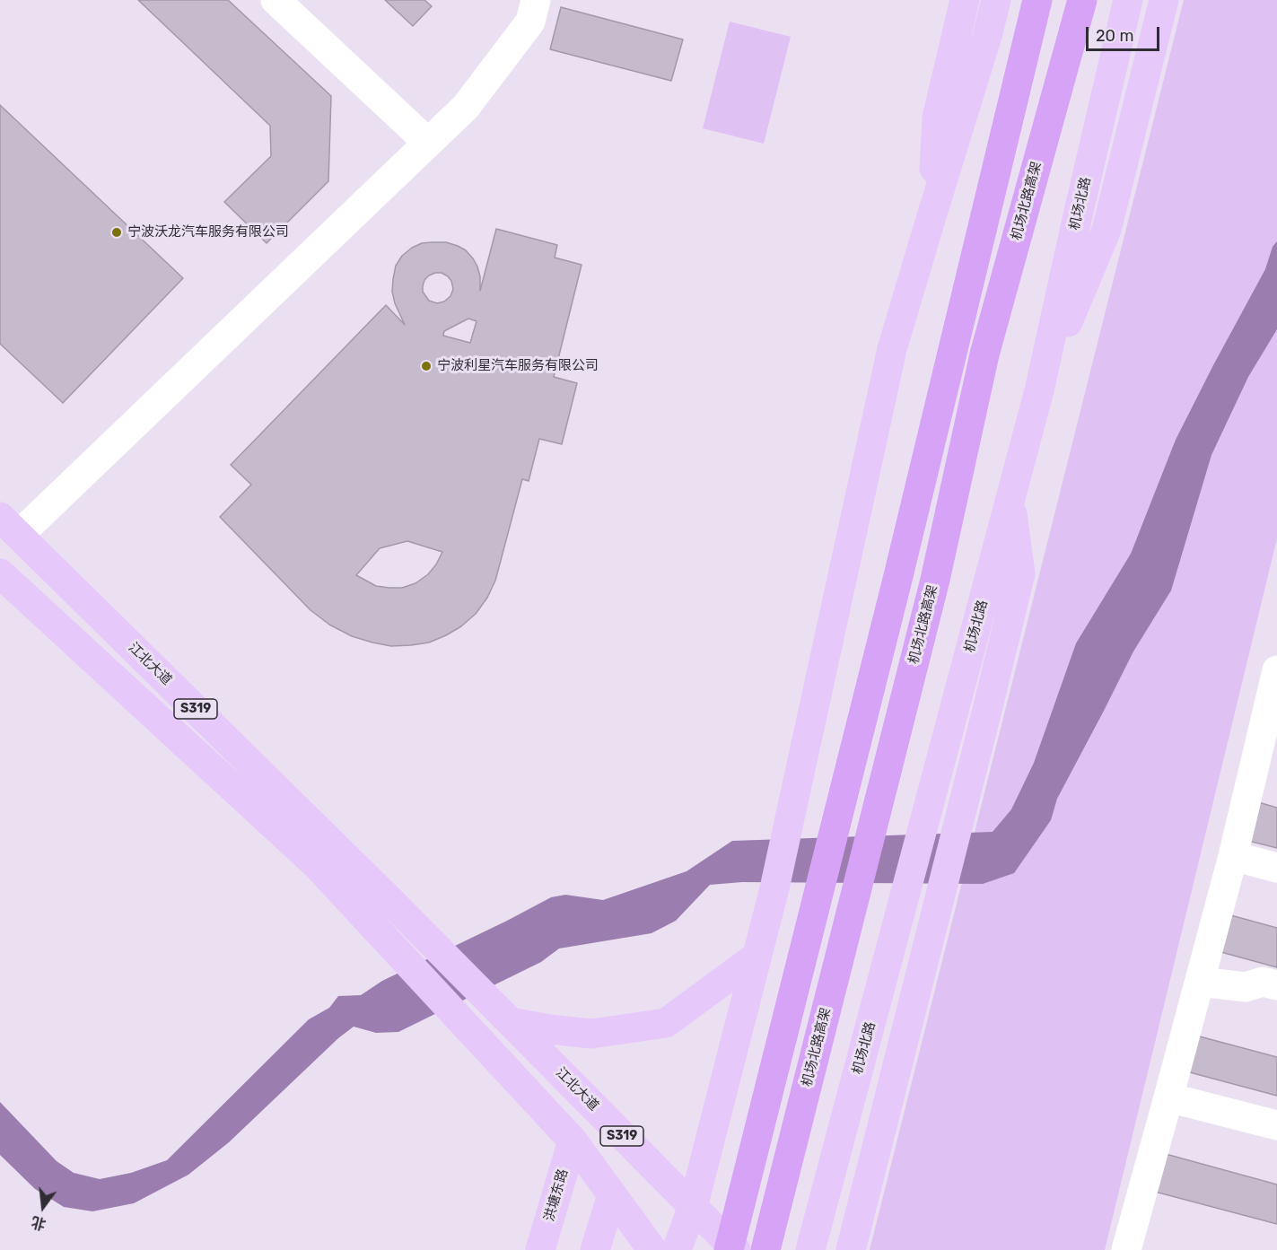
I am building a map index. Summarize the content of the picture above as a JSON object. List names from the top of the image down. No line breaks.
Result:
{"streets":{"highway":["机场北路高架"],"main road":["机场北路","江北大道","S319","洪塘东路"]},"crossings":[["S319","洪塘东路"]],"places":["宁波沃龙汽车服务有限公司","宁波利星汽车服务有限公司"],"scale_bar":"20 m","north":"bottom"}
